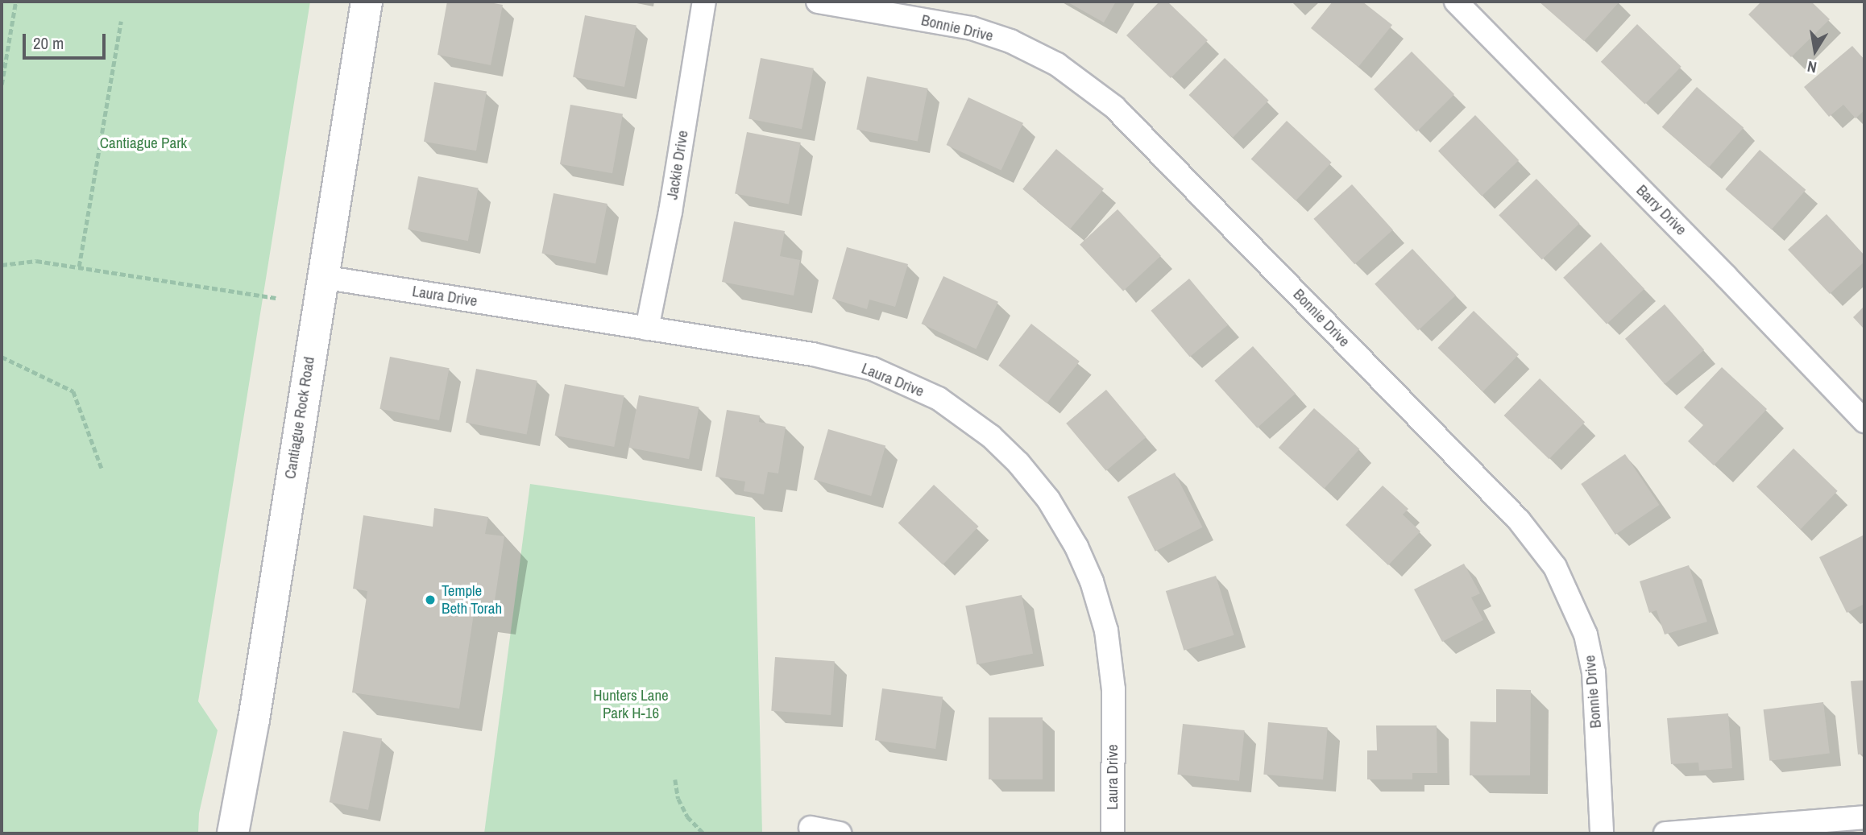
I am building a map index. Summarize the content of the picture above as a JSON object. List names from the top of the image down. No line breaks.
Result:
{"streets":{"main road":["Cantiague Rock Road"],"street":["Bonnie Drive","Jackie Drive","Barry Drive","Laura Drive"]},"crossings":[["Jackie Drive","Laura Drive"],["Laura Drive","Cantiague Rock Road"]],"parks":["Cantiague Park","Hunters Lane Park H-16"],"places":["Temple Beth Torah"],"scale_bar":"20 m","north":"bottom"}
